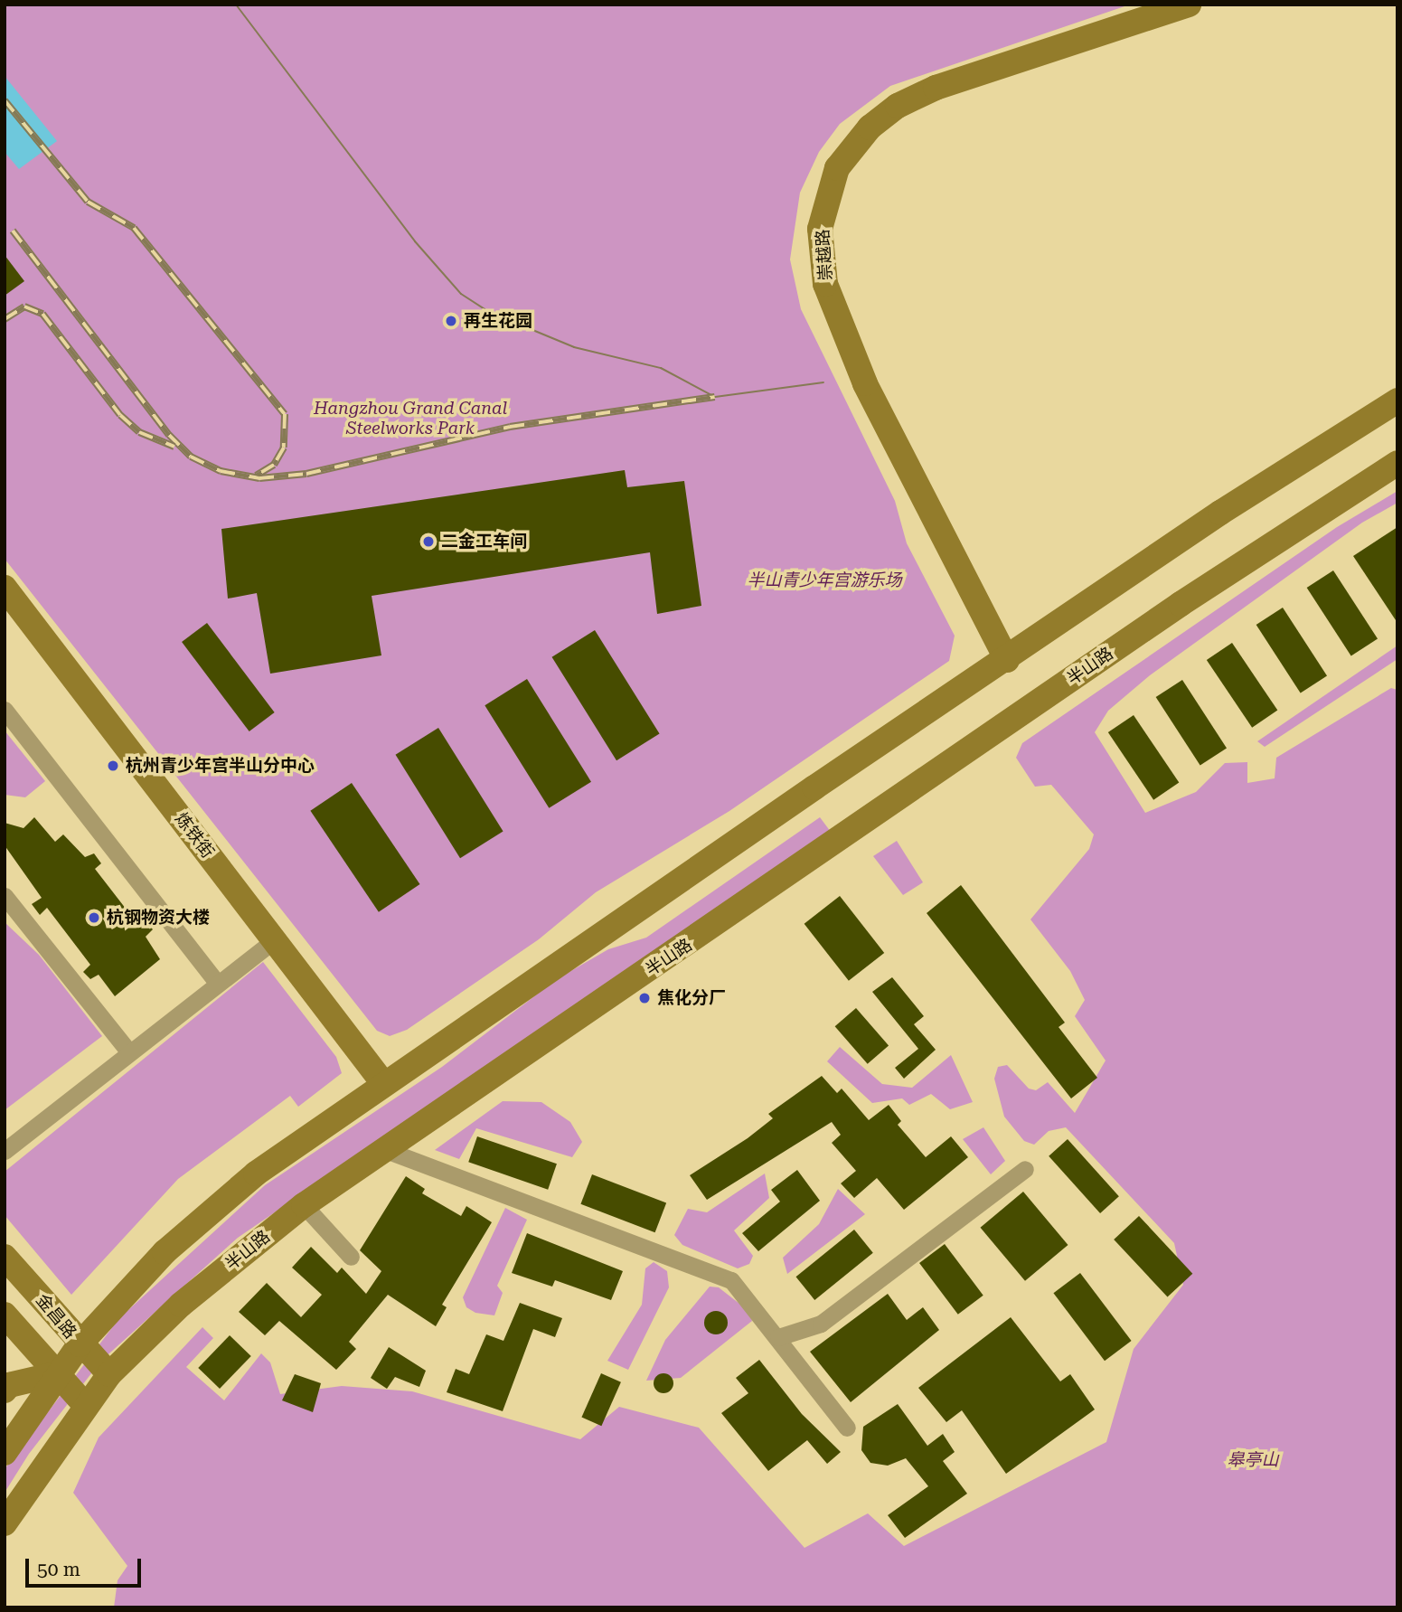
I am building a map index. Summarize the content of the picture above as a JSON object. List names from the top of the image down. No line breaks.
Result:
{"streets":{"main road":["崇越路","半山路","炼铁街","金昌路"]},"crossings":[["半山路","金昌路"]],"parks":["Hangzhou Grand Canal Steelworks Park","半山青少年宫游乐场","皋亭山"],"places":["再生花园","二金工车间","杭州青少年宫半山分中心","杭钢物资大楼","焦化分厂"],"scale_bar":"50 m"}
